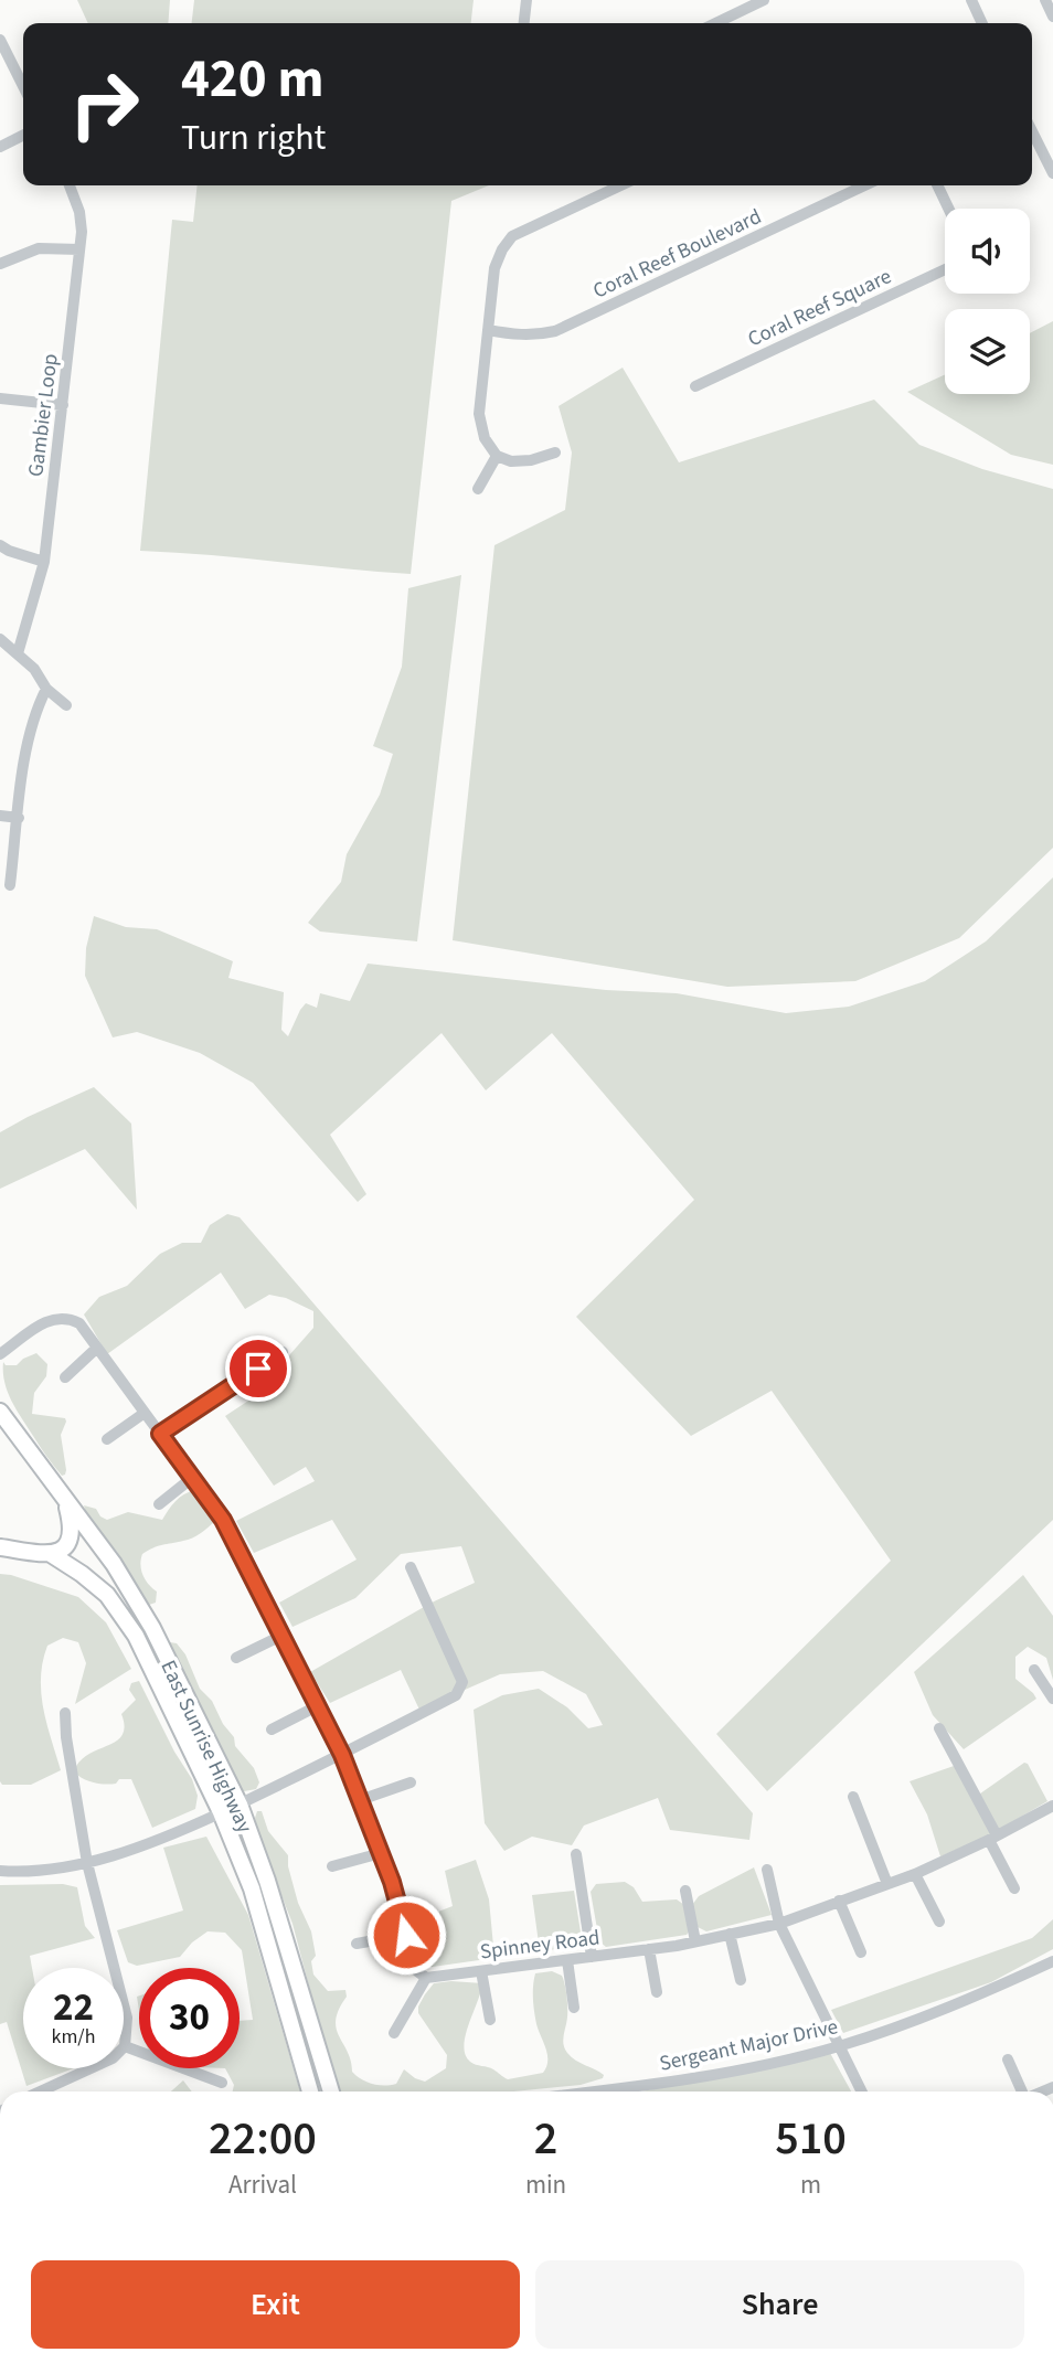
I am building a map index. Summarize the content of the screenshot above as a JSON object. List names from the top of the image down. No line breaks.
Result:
{"streets":{"main road":["East Sunrise Highway"],"street":["Coral Reef Boulevard","Coral Reef Square","Gambier Loop","Spinney Road","Sergeant Major Drive"]},"page":{"turn":["420 m","Turn right"],"speed":"22 km/h","limit":"30","eta":["22:00","Arrival","2","min","510","m"],"buttons":["Exit","Share"]}}
